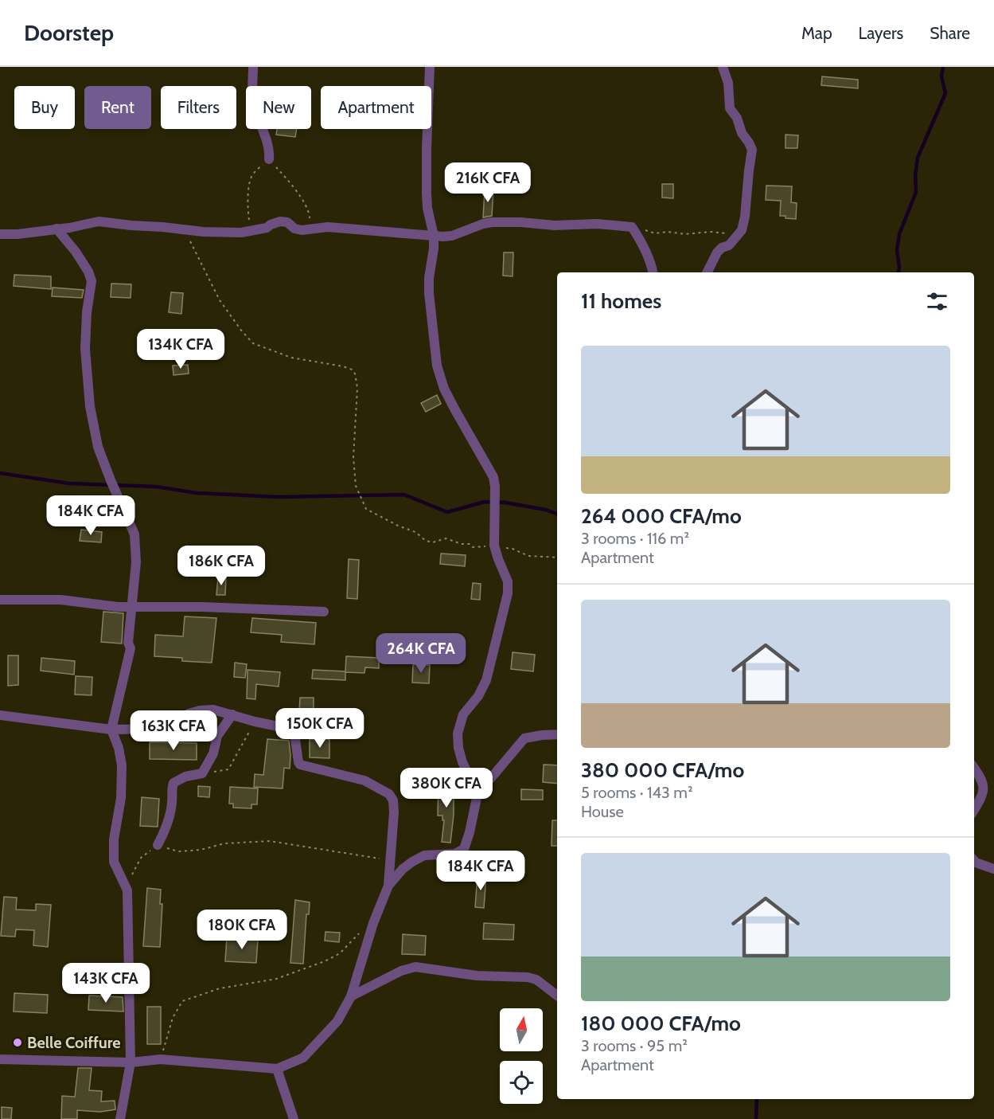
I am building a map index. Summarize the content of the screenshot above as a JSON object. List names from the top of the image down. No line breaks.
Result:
{"places":["Belle Coiffure"],"north":"top","page":{"header":"Doorstep","nav":["Map","Layers","Share"],"chip":["Buy","Rent","Filters","New","Apartment"],"price":["216K CFA","134K CFA","184K CFA","186K CFA","264K CFA","150K CFA","163K CFA","380K CFA","184K CFA","180K CFA","143K CFA"],"heading":"11 homes","list":[{"name":"264 000 CFA/mo","note":"3 rooms · 116 m² · Apartment"},{"name":"380 000 CFA/mo","note":"5 rooms · 143 m² · House"},{"name":"180 000 CFA/mo","note":"3 rooms · 95 m² · Apartment"}]}}
